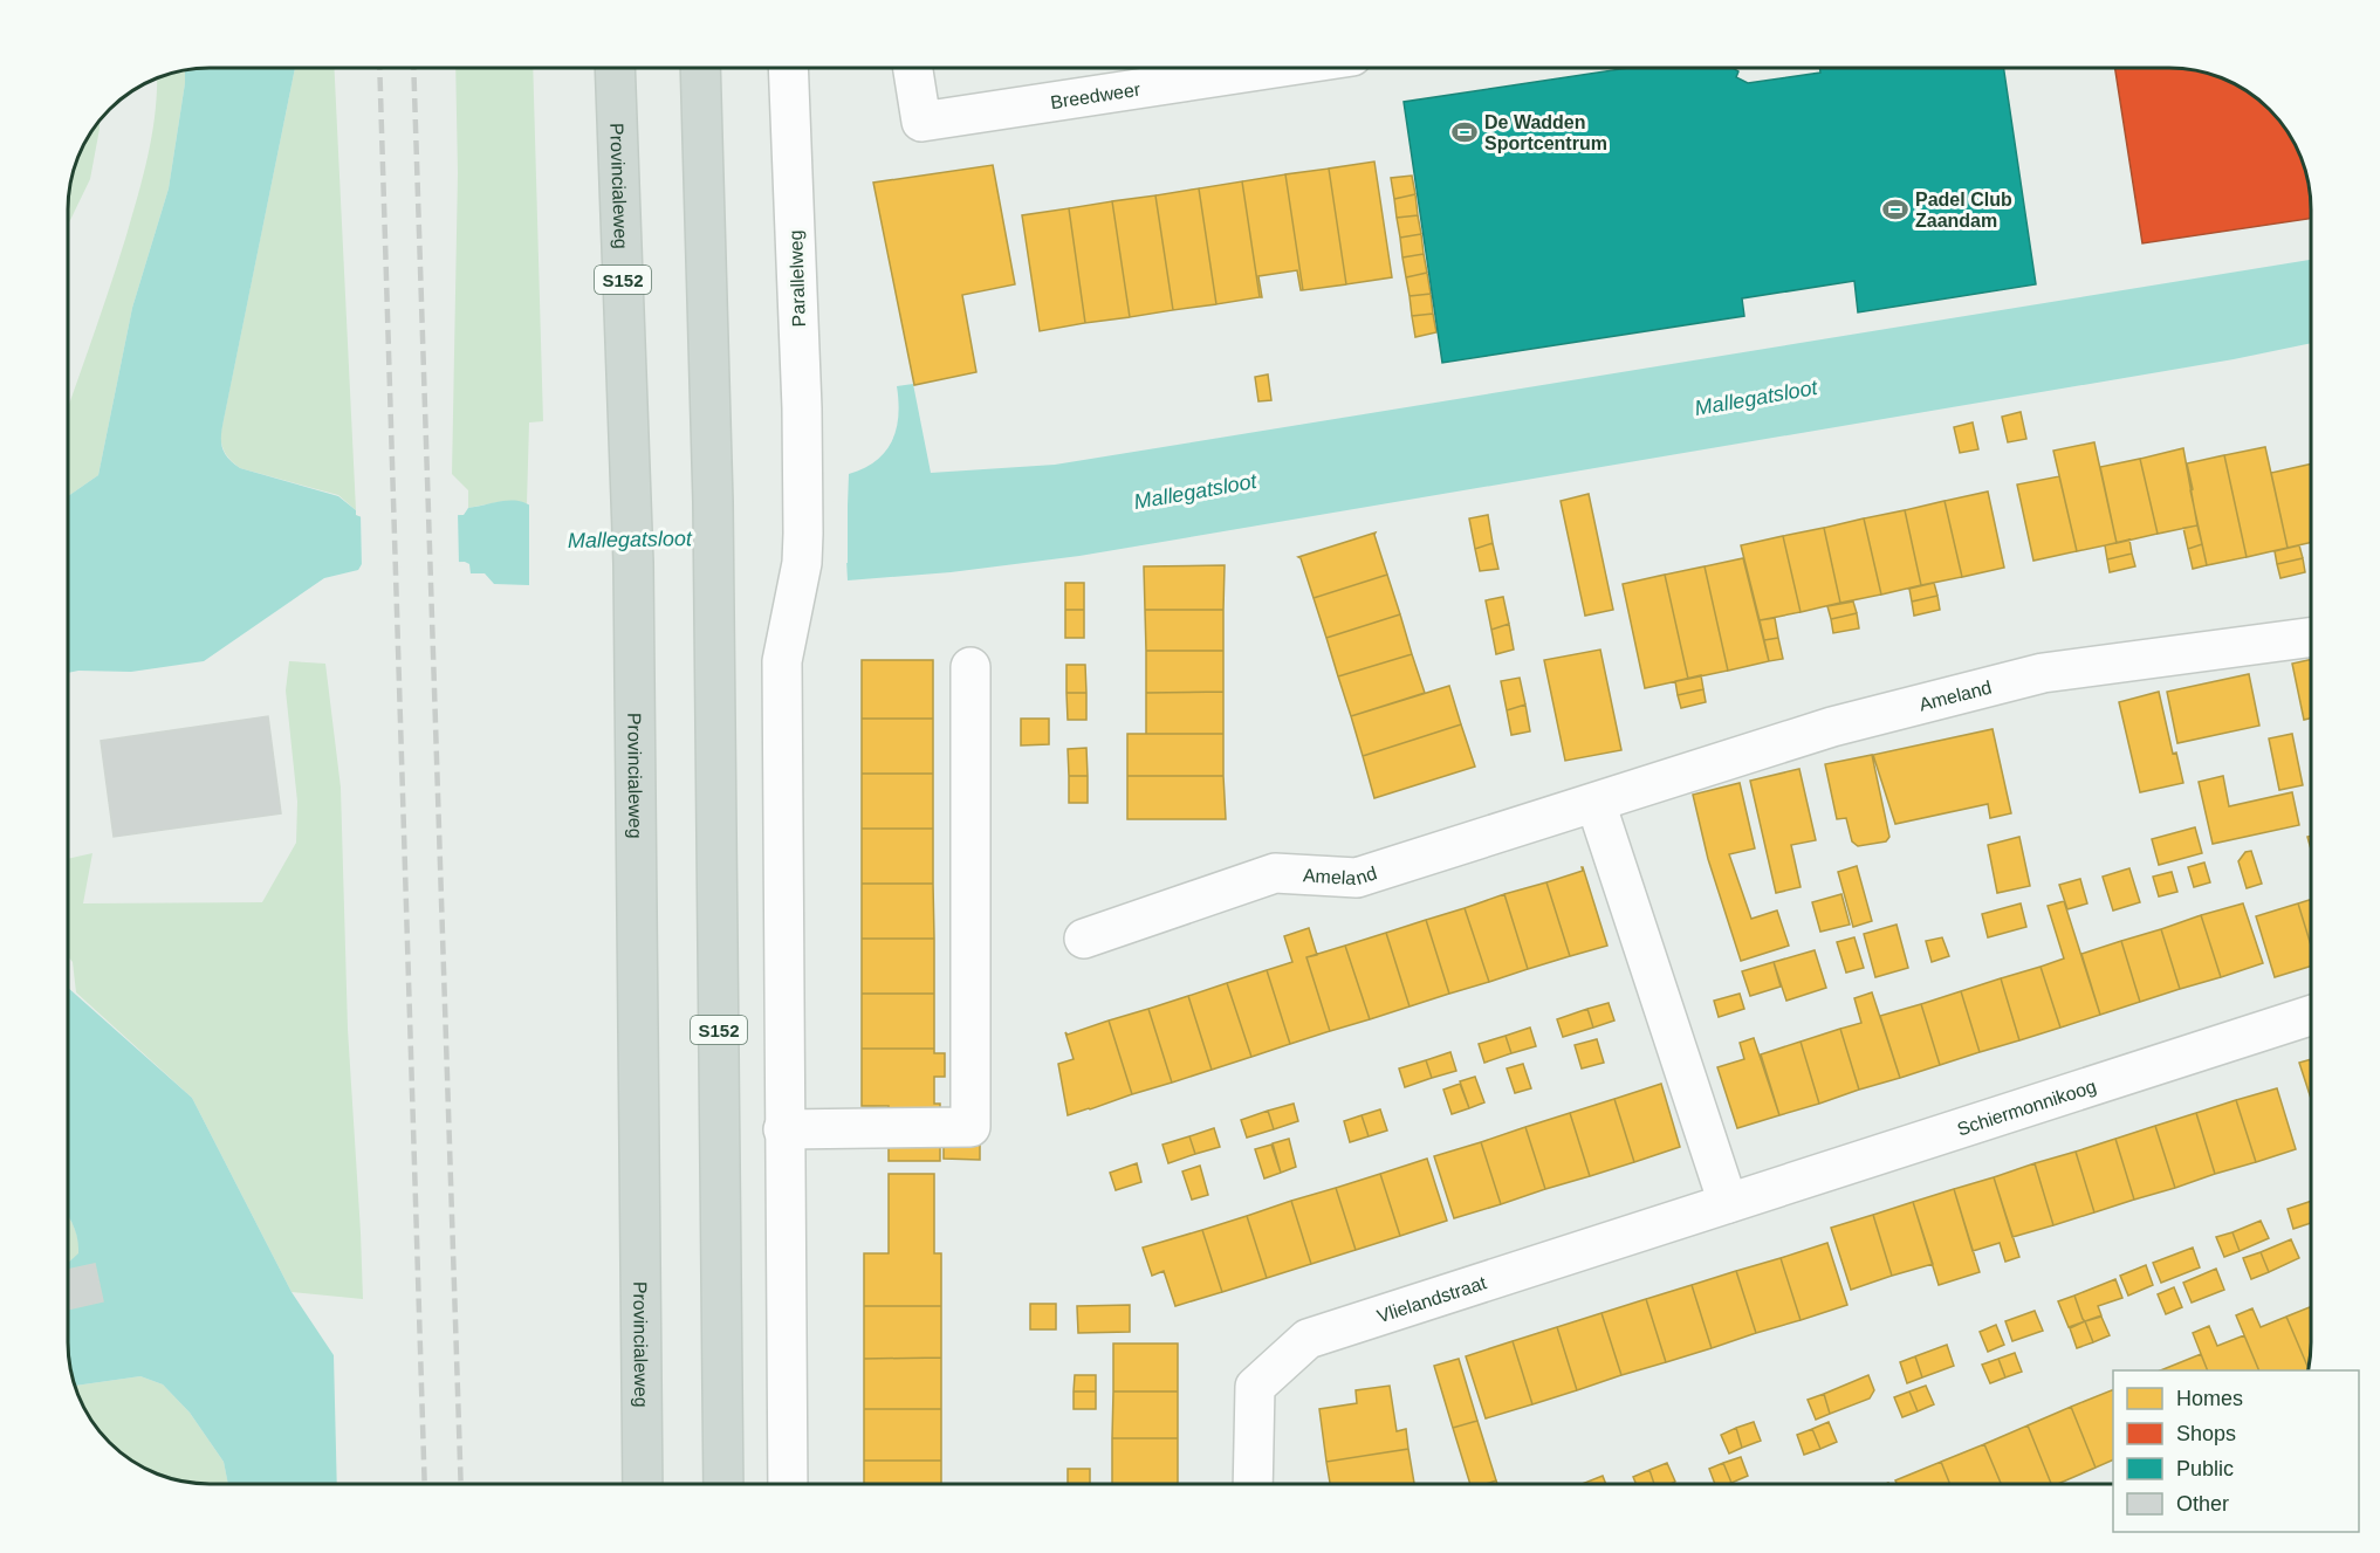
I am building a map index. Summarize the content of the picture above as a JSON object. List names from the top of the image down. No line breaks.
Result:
{"streets":{"main road":["Provincialeweg","S152"],"street":["Breedweer","Parallelweg","Ameland","Schiermonnikoog","Vlielandstraat"]},"crossings":[["Schiermonnikoog","Vlielandstraat"]],"water":["Mallegatsloot"],"places":{"sports":["De Wadden Sportcentrum","Padel Club Zaandam"]},"legend":["Homes","Shops","Public","Other"]}
